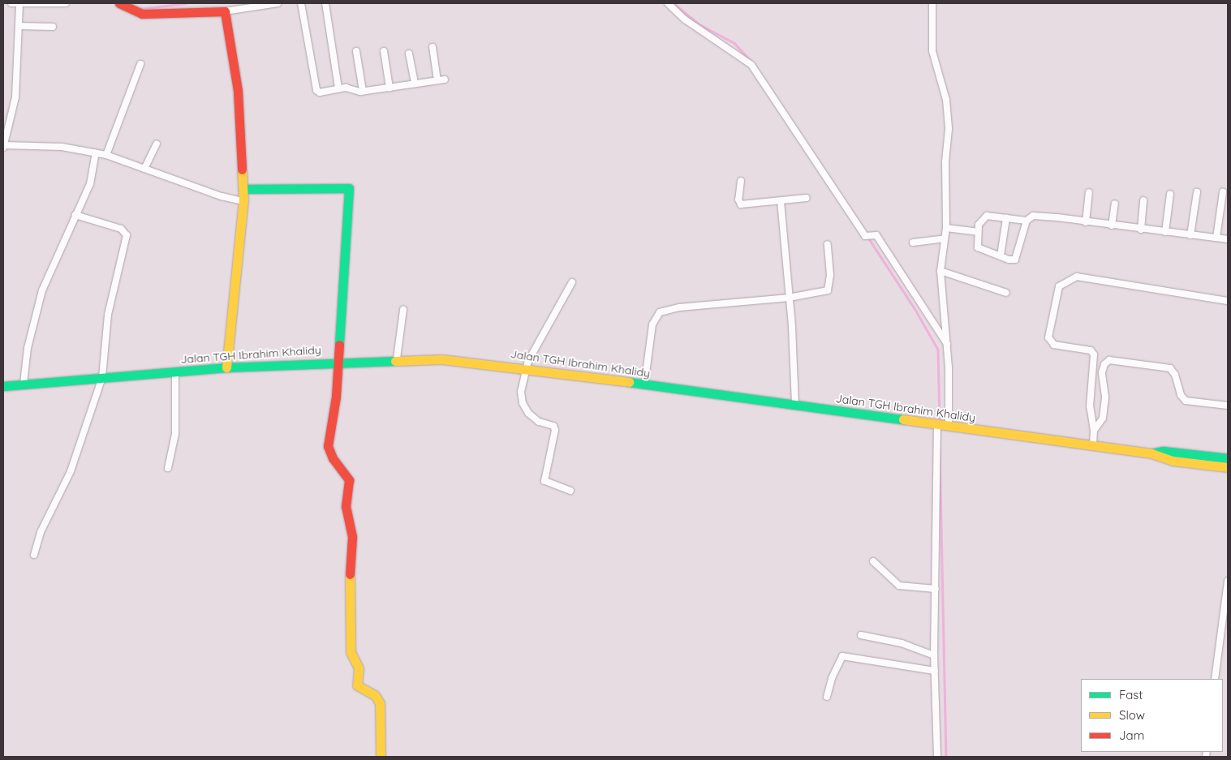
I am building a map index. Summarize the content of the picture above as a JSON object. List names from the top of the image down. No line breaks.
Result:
{"streets":{"main road":["Jalan TGH Ibrahim Khalidy"]},"legend":["Fast","Slow","Jam"]}
